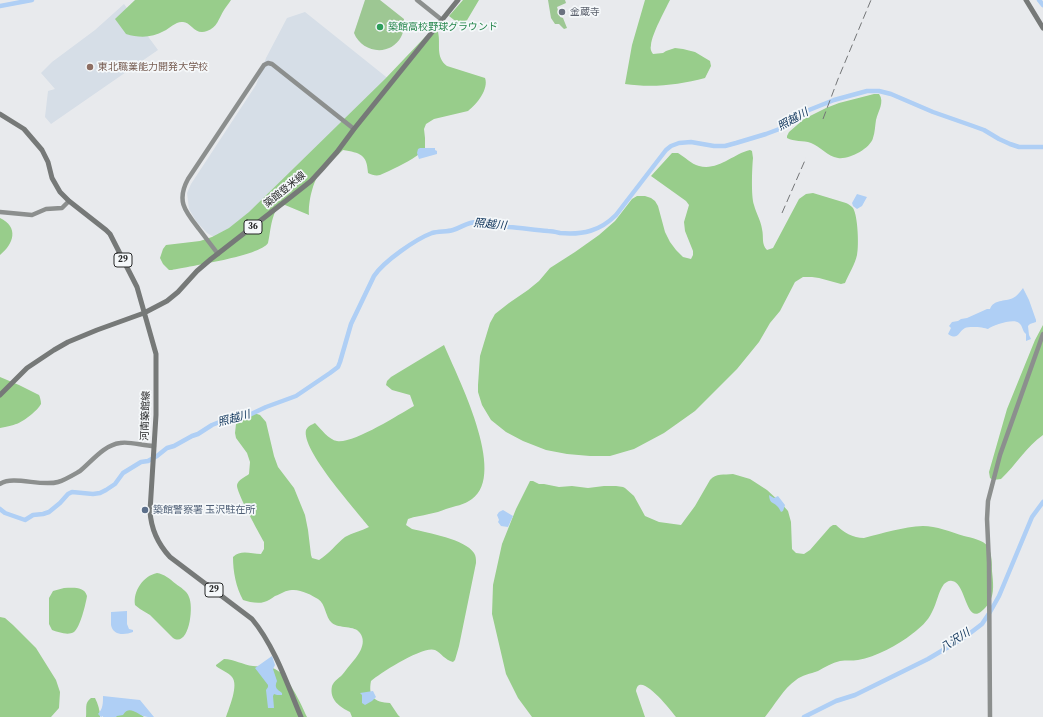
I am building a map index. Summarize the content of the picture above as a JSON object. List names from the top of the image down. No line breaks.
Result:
{"streets":{"main road":["築館登米線","36","29","河南築館線"]},"crossings":[["築館登米線","河南築館線"]],"water":["照越川","八沢川"],"places":["金蔵寺","築館高校野球グラウンド","東北職業能力開発大学校","築館警察署 玉沢駐在所"]}
